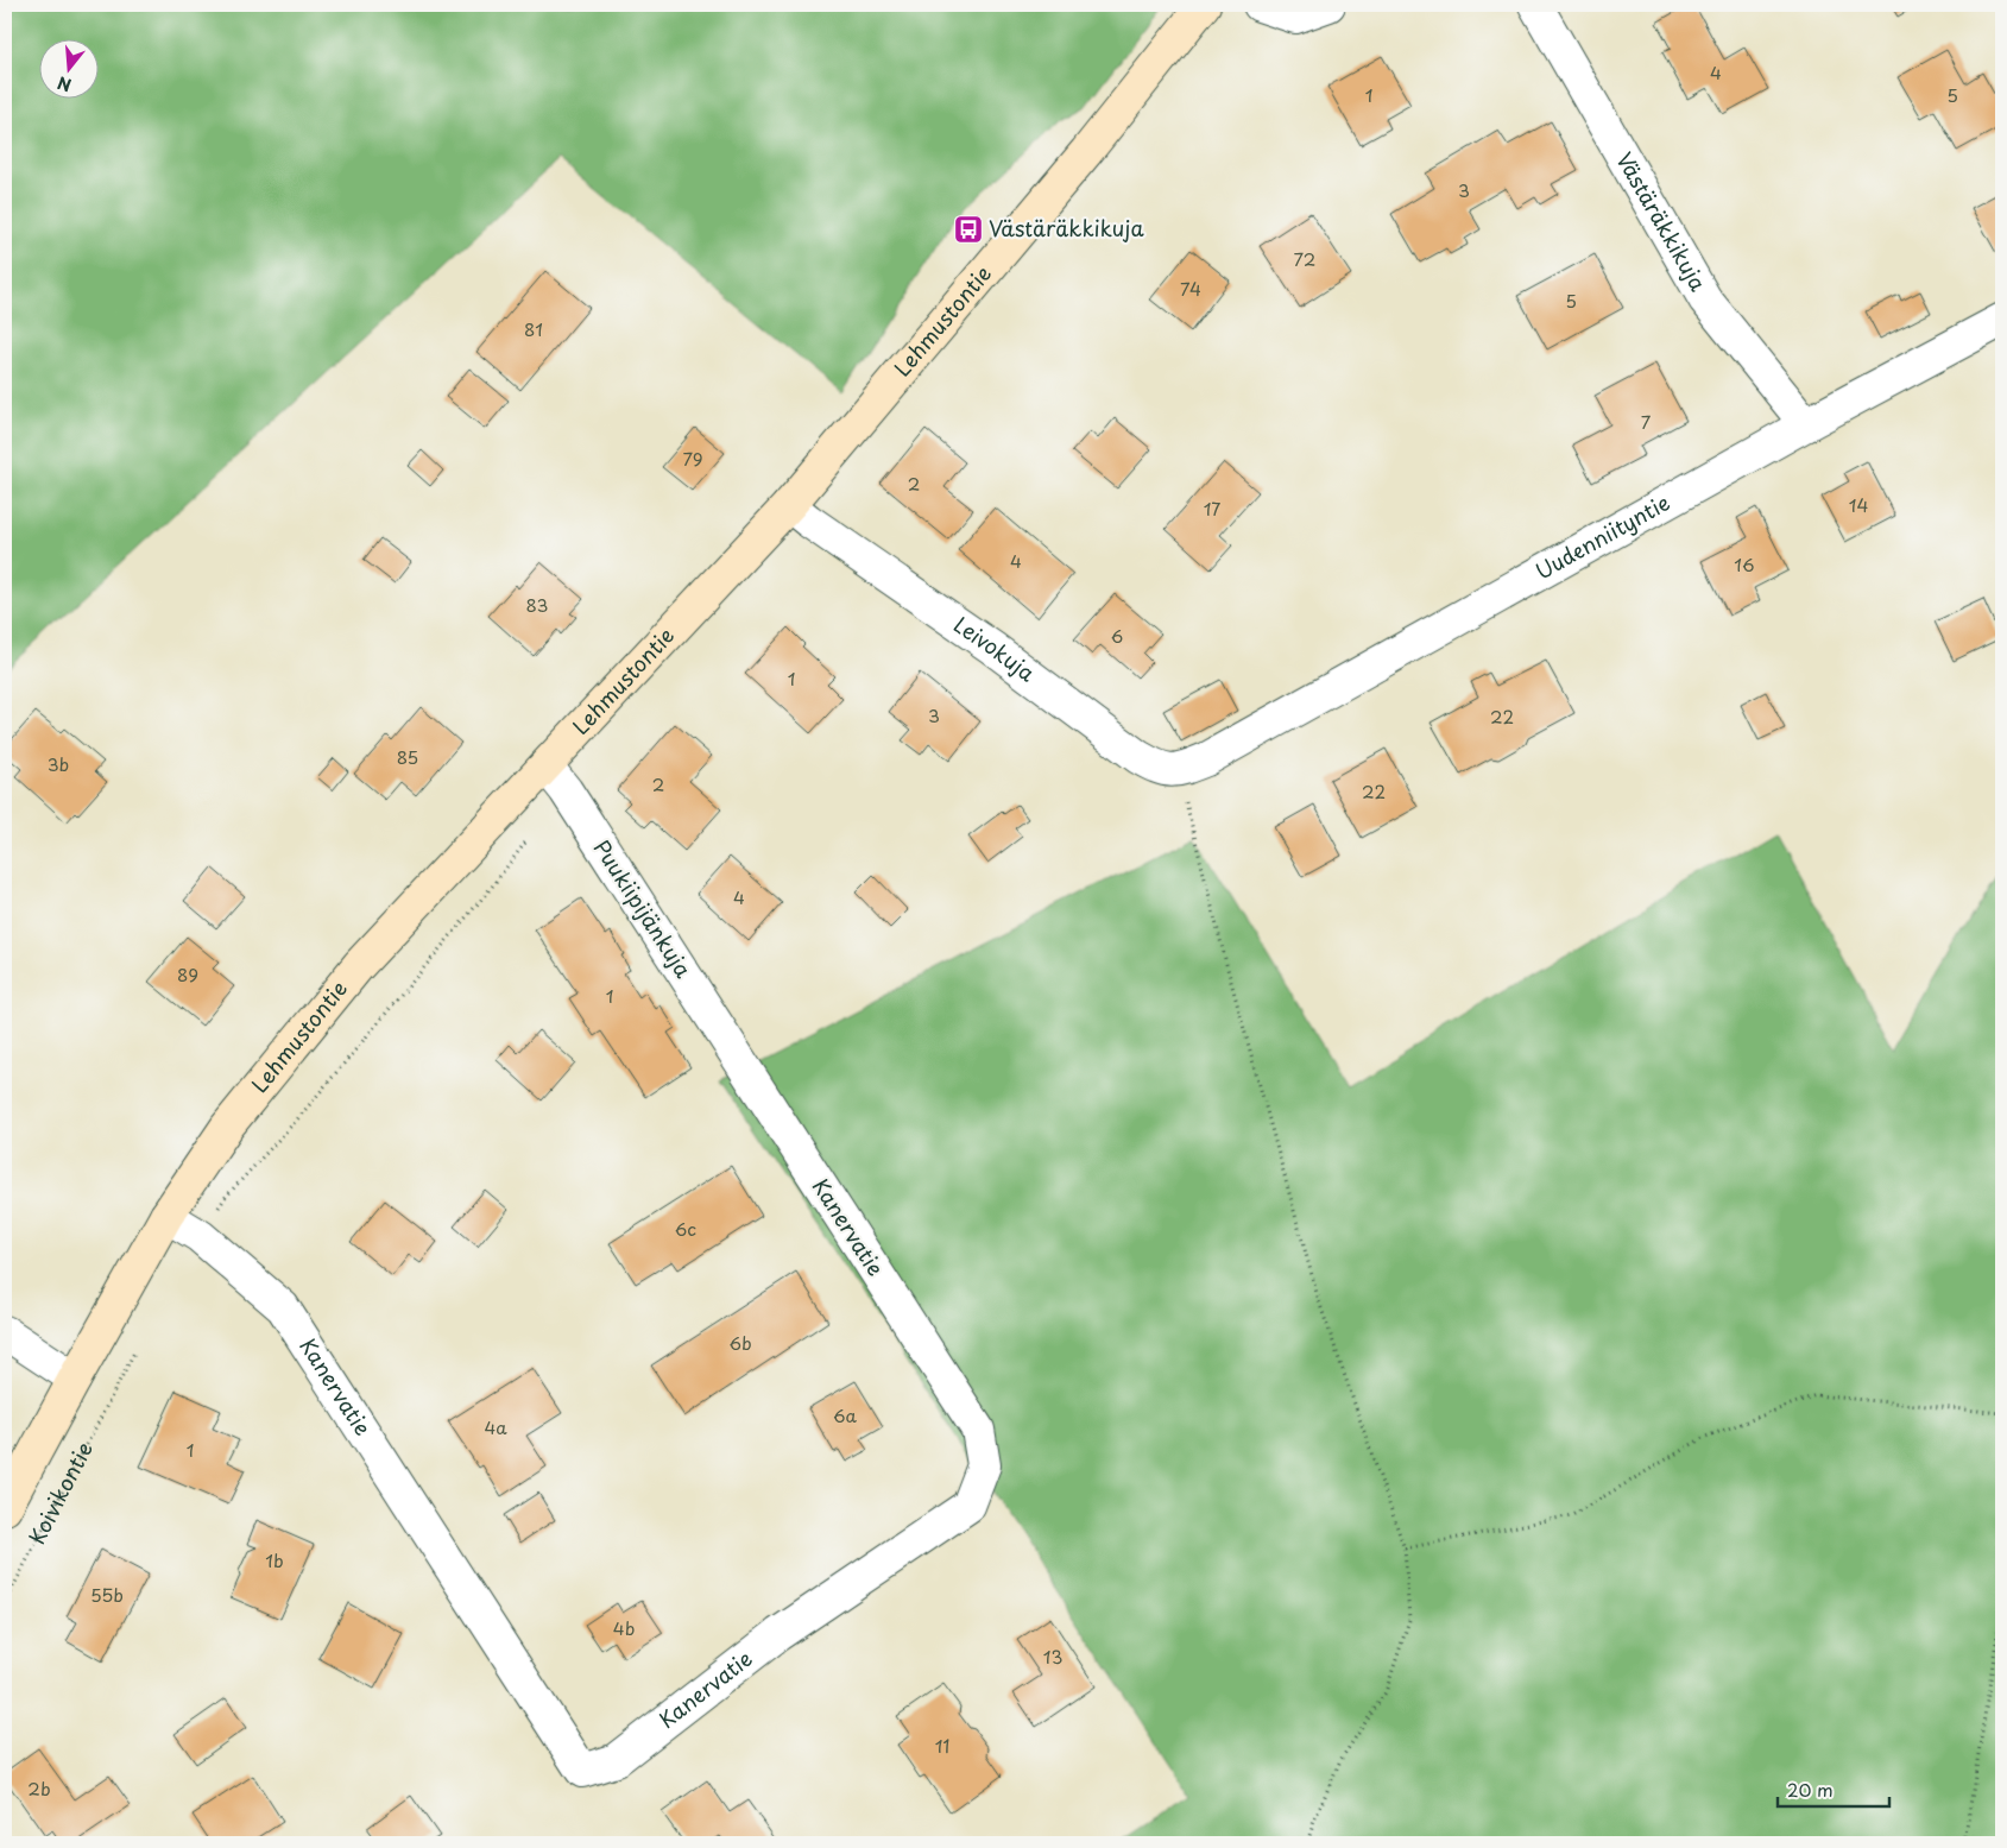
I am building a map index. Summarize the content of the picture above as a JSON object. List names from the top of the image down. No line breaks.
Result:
{"streets":{"main road":["Lehmustontie","Koivikontie"],"street":["Västäräkkikuja","Uudenniityntie","Leivokuja","Puukiipijänkuja","Kanervatie"]},"crossings":[["Västäräkkikuja","Uudenniityntie"],["Lehmustontie","Leivokuja"],["Lehmustontie","Puukiipijänkuja"],["Lehmustontie","Kanervatie"],["Lehmustontie","Koivikontie"],["Uudenniityntie","Leivokuja"],["Puukiipijänkuja","Kanervatie"]],"places":{"bus stop":["Västäräkkikuja"]},"house_numbers":["4","1","5","3","72","74","5","81","7","79","2","14","17","4","16","83","6","1","3","22","85","3b","2","22","4","89","1","6c","6b","6a","4a","1","1b","55b","4b","13","11","2b"],"scale_bar":"20 m","north":"bottom"}
